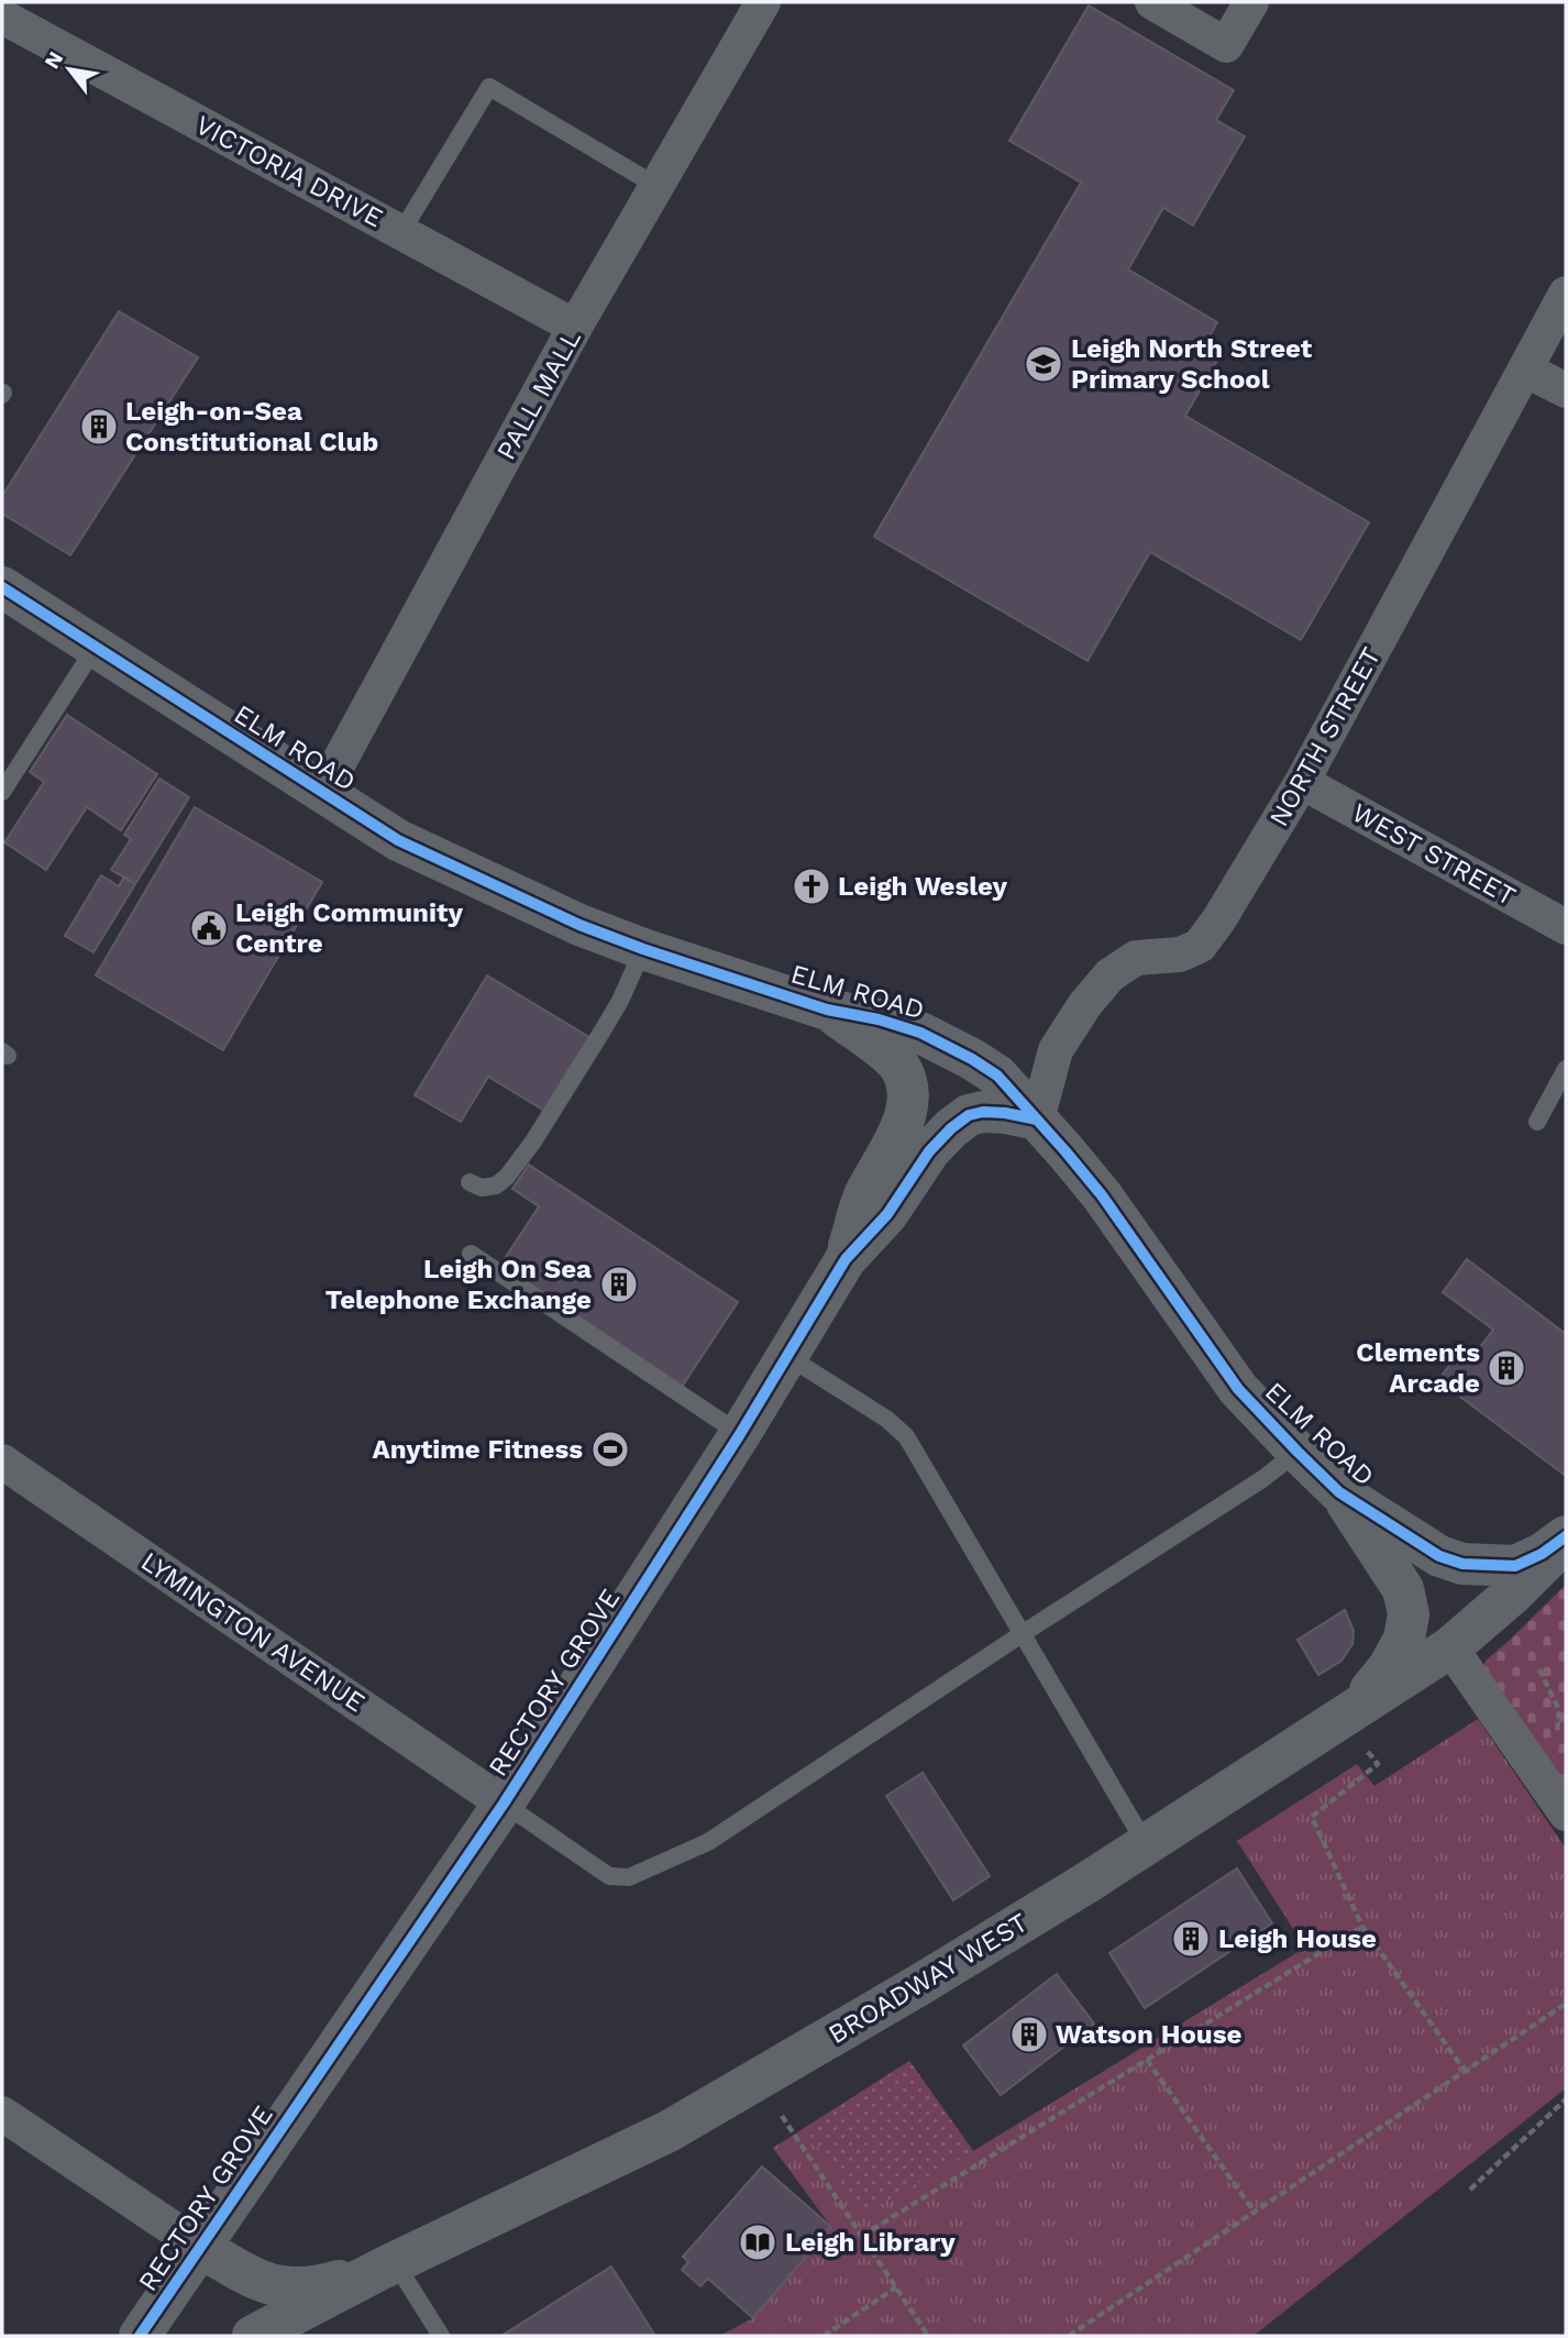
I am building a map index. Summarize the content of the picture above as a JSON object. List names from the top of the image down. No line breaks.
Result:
{"streets":{"street":["VICTORIA DRIVE","PALL MALL","NORTH STREET","ELM ROAD","WEST STREET","LYMINGTON AVENUE","RECTORY GROVE","BROADWAY WEST"]},"crossings":[["VICTORIA DRIVE","PALL MALL"],["PALL MALL","ELM ROAD"],["NORTH STREET","ELM ROAD"],["NORTH STREET","WEST STREET"],["NORTH STREET","RECTORY GROVE"],["ELM ROAD","RECTORY GROVE"],["ELM ROAD","BROADWAY WEST"],["LYMINGTON AVENUE","RECTORY GROVE"],["RECTORY GROVE","BROADWAY WEST"]],"places":{"school or university":["Leigh North Street Primary School"],"building":["Leigh-on-Sea Constitutional Club","Leigh On Sea Telephone Exchange","Clements Arcade","Leigh House","Watson House"],"church":["Leigh Wesley"],"public building":["Leigh Community Centre"],"sports":["Anytime Fitness"],"library":["Leigh Library"]},"north":"top left"}
